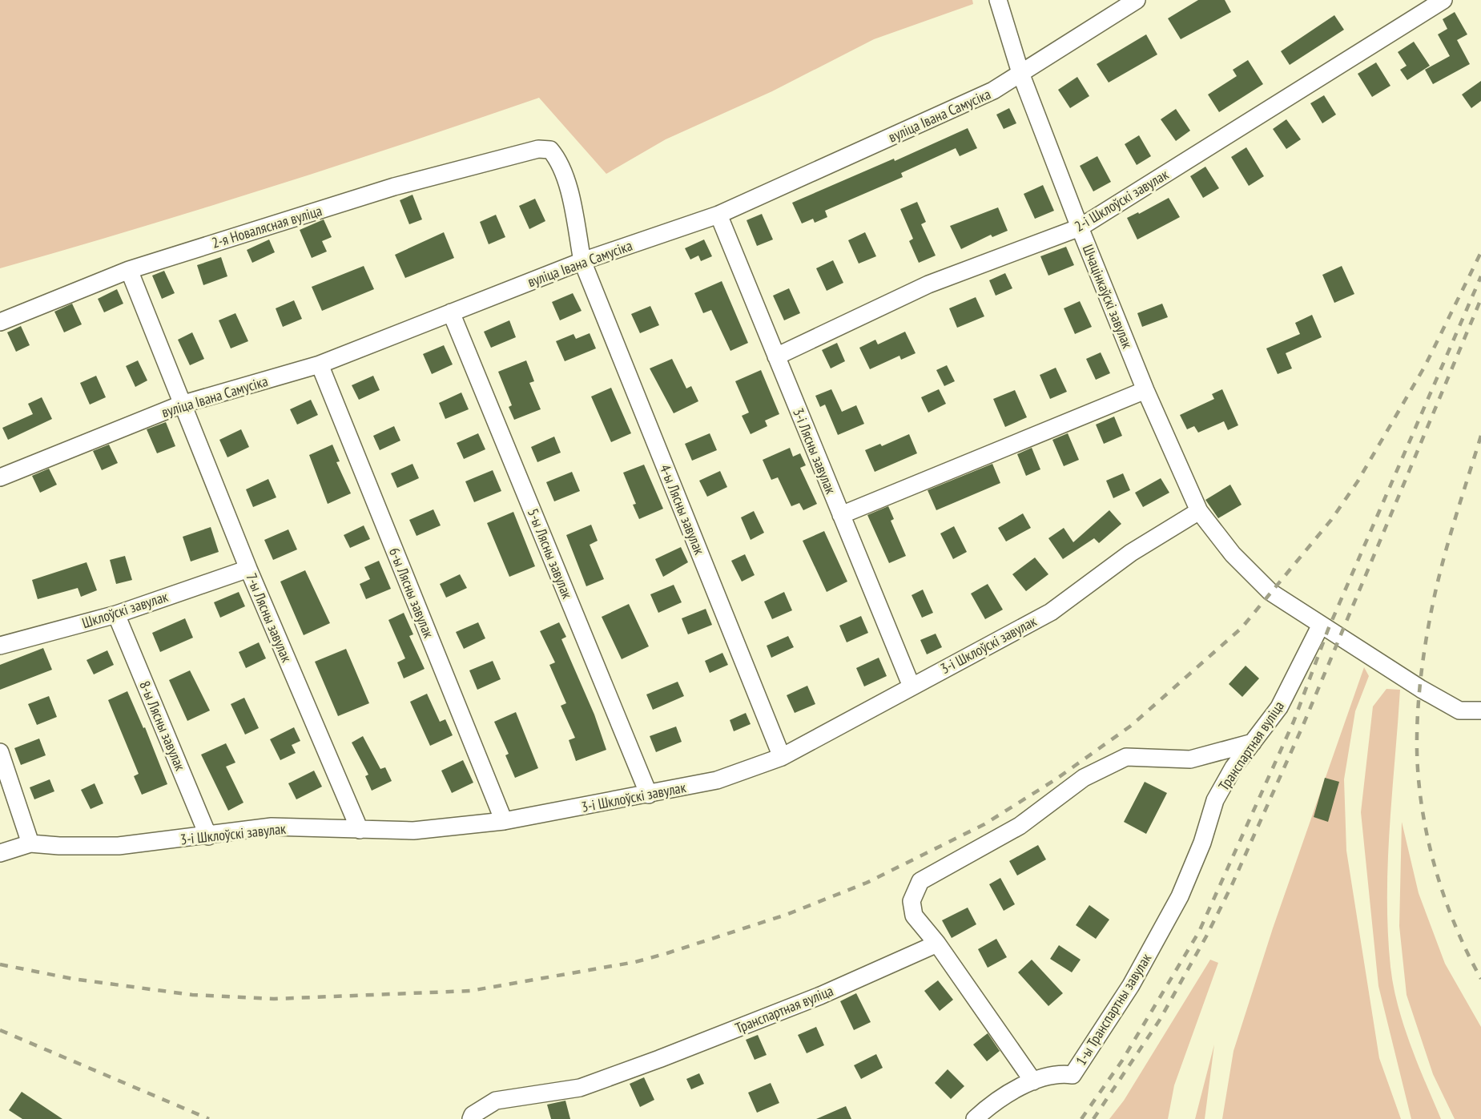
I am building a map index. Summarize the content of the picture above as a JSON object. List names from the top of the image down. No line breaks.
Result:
{"streets":{"street":["вуліца Івана Самусіка","2-і Шклоўскі завулак","2-я Новалясная вуліца","Шчацінкаўскі завулак","3-і Лясны завулак","4-ы Лясны завулак","5-ы Лясны завулак","6-ы Лясны завулак","Шклоўскі завулак","7-ы Лясны завулак","3-і Шклоўскі завулак","8-ы Лясны завулак","Транспартная вуліца","1-ы Транспартны завулак"]},"crossings":[["вуліца Івана Самусіка","Шчацінкаўскі завулак"],["вуліца Івана Самусіка","3-і Лясны завулак"],["вуліца Івана Самусіка","4-ы Лясны завулак"],["вуліца Івана Самусіка","5-ы Лясны завулак"],["вуліца Івана Самусіка","6-ы Лясны завулак"],["вуліца Івана Самусіка","7-ы Лясны завулак"],["2-і Шклоўскі завулак","Шчацінкаўскі завулак"],["2-і Шклоўскі завулак","3-і Лясны завулак"],["2-я Новалясная вуліца","4-ы Лясны завулак"],["2-я Новалясная вуліца","7-ы Лясны завулак"],["Шчацінкаўскі завулак","3-і Шклоўскі завулак"],["Шчацінкаўскі завулак","Транспартная вуліца"],["3-і Лясны завулак","3-і Шклоўскі завулак"],["4-ы Лясны завулак","3-і Шклоўскі завулак"],["5-ы Лясны завулак","3-і Шклоўскі завулак"],["6-ы Лясны завулак","3-і Шклоўскі завулак"],["Шклоўскі завулак","7-ы Лясны завулак"],["Шклоўскі завулак","8-ы Лясны завулак"],["7-ы Лясны завулак","3-і Шклоўскі завулак"],["3-і Шклоўскі завулак","8-ы Лясны завулак"],["Транспартная вуліца","1-ы Транспартны завулак"]]}
